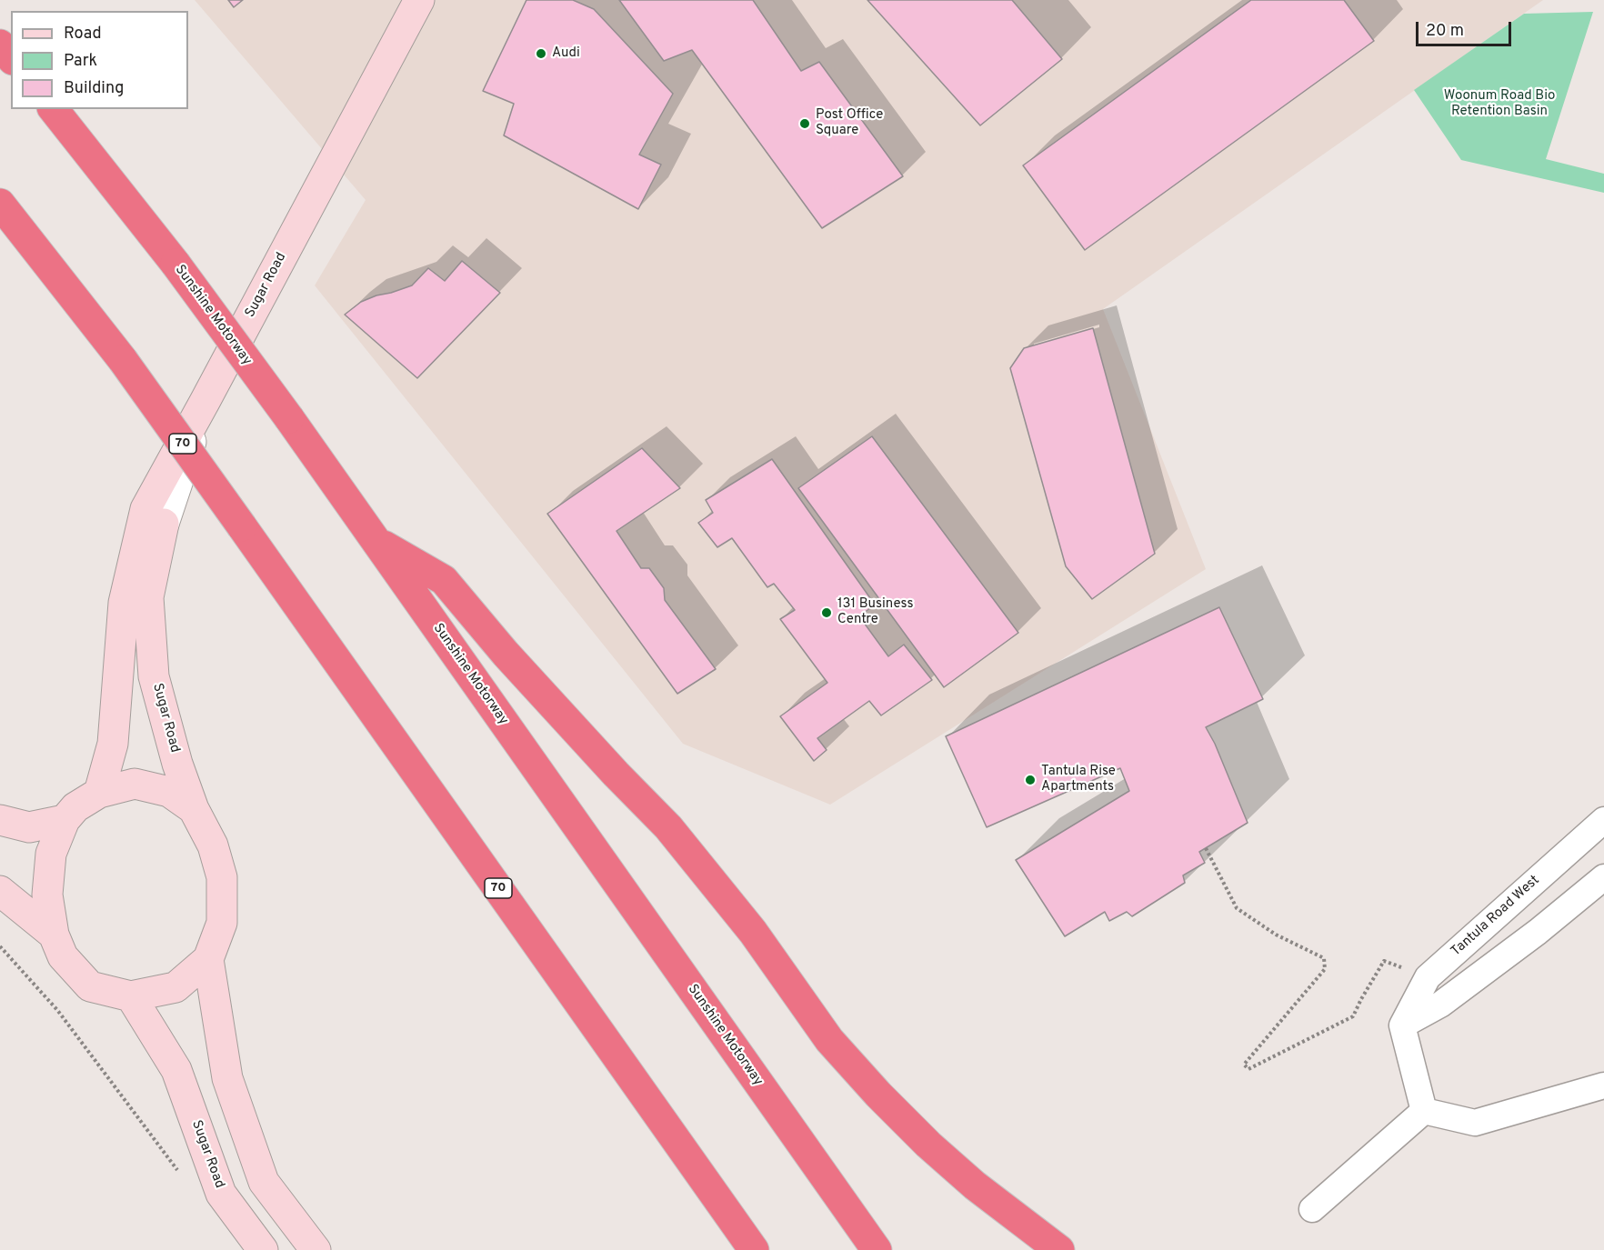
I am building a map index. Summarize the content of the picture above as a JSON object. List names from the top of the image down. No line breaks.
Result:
{"streets":{"highway":["Sunshine Motorway","70"],"main road":["Sugar Road"],"street":["Tantula Road West"]},"parks":["Woonum Road Bio Retention Basin"],"places":["Audi","Post Office Square","131 Business Centre","Tantula Rise Apartments"],"legend":["Road","Park","Building"],"scale_bar":"20 m"}
